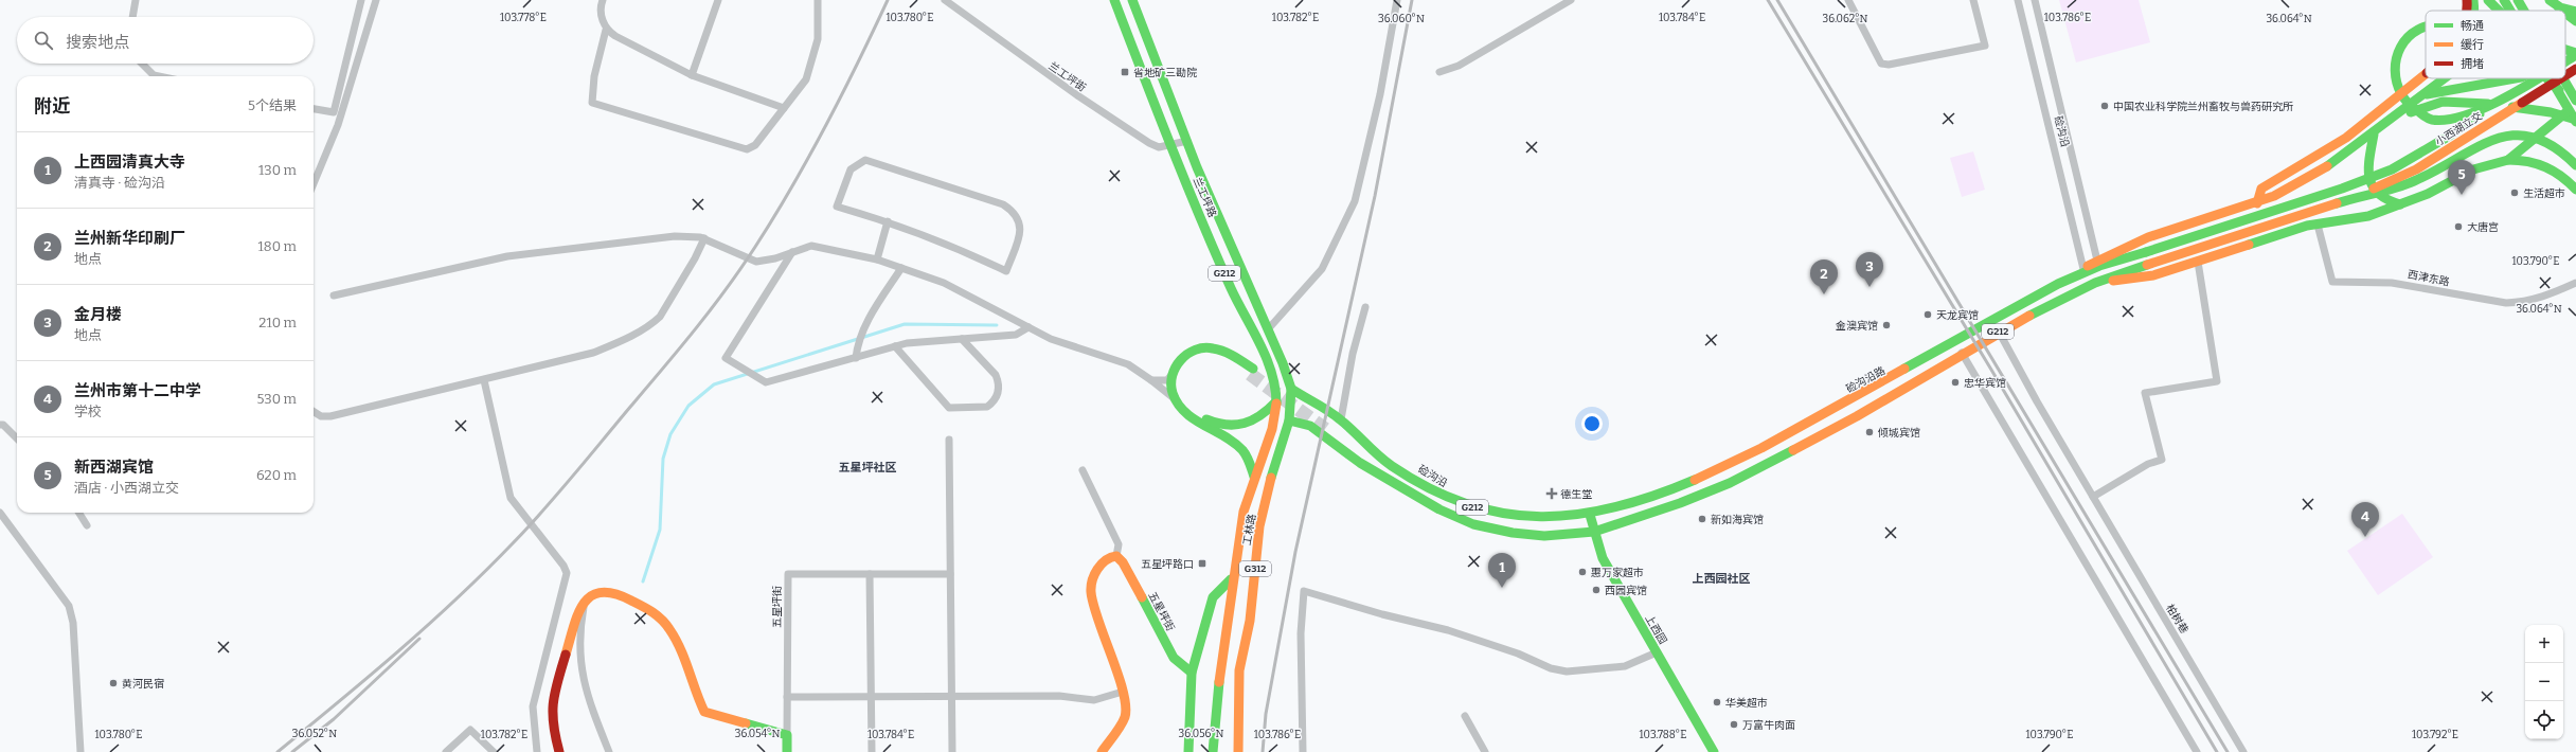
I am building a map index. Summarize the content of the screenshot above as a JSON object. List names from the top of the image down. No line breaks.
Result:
{"streets":{"main road":["小西湖立交","硷沟沿","兰工坪路","G212","硷沟沿路","工林路","G312","五星坪街","上西园"],"street":["兰工坪街","西津东路","柏树巷"]},"crossings":[["兰工坪街","兰工坪路"],["小西湖立交","G212"],["硷沟沿","兰工坪路"],["硷沟沿","硷沟沿路"],["硷沟沿","工林路"],["硷沟沿","上西园"],["兰工坪路","工林路"],["G212","工林路"],["G212","柏树巷"],["G212","上西园"],["硷沟沿路","上西园"]],"districts":["五星坪社区","上西园社区"],"places":{"transit":["省地矿三勘院","五星坪路口"],"other":["中国农业科学院兰州畜牧与兽药研究所","生活超市","大唐宫","天龙宾馆","金澳宾馆","忠华宾馆","倾城宾馆","新如海宾馆","惠万家超市","西园宾馆","黄河民宿","华美超市","万富牛肉面"],"health":["德生堂"]},"legend":["畅通","缓行","拥堵"],"page":{"search":"搜索地点","heading":["附近","5个结果"],"list":[{"mark":"1","name":"上西园清真大寺","note":"清真寺 · 硷沟沿","value":"130 m"},{"mark":"2","name":"兰州新华印刷厂","note":"地点","value":"180 m"},{"mark":"3","name":"金月楼","note":"地点","value":"210 m"},{"mark":"4","name":"兰州市第十二中学","note":"学校","value":"530 m"},{"mark":"5","name":"新西湖宾馆","note":"酒店 · 小西湖立交","value":"620 m"}],"pins":["5","3","2","4","1"],"map_buttons":["+","−"]},"coordinates":["103.778°E","103.780°E","103.782°E","103.784°E","103.786°E","36.064°N","36.060°N","36.062°N","103.790°E","36.052°N","36.054°N","36.056°N","103.788°E","103.792°E"]}
